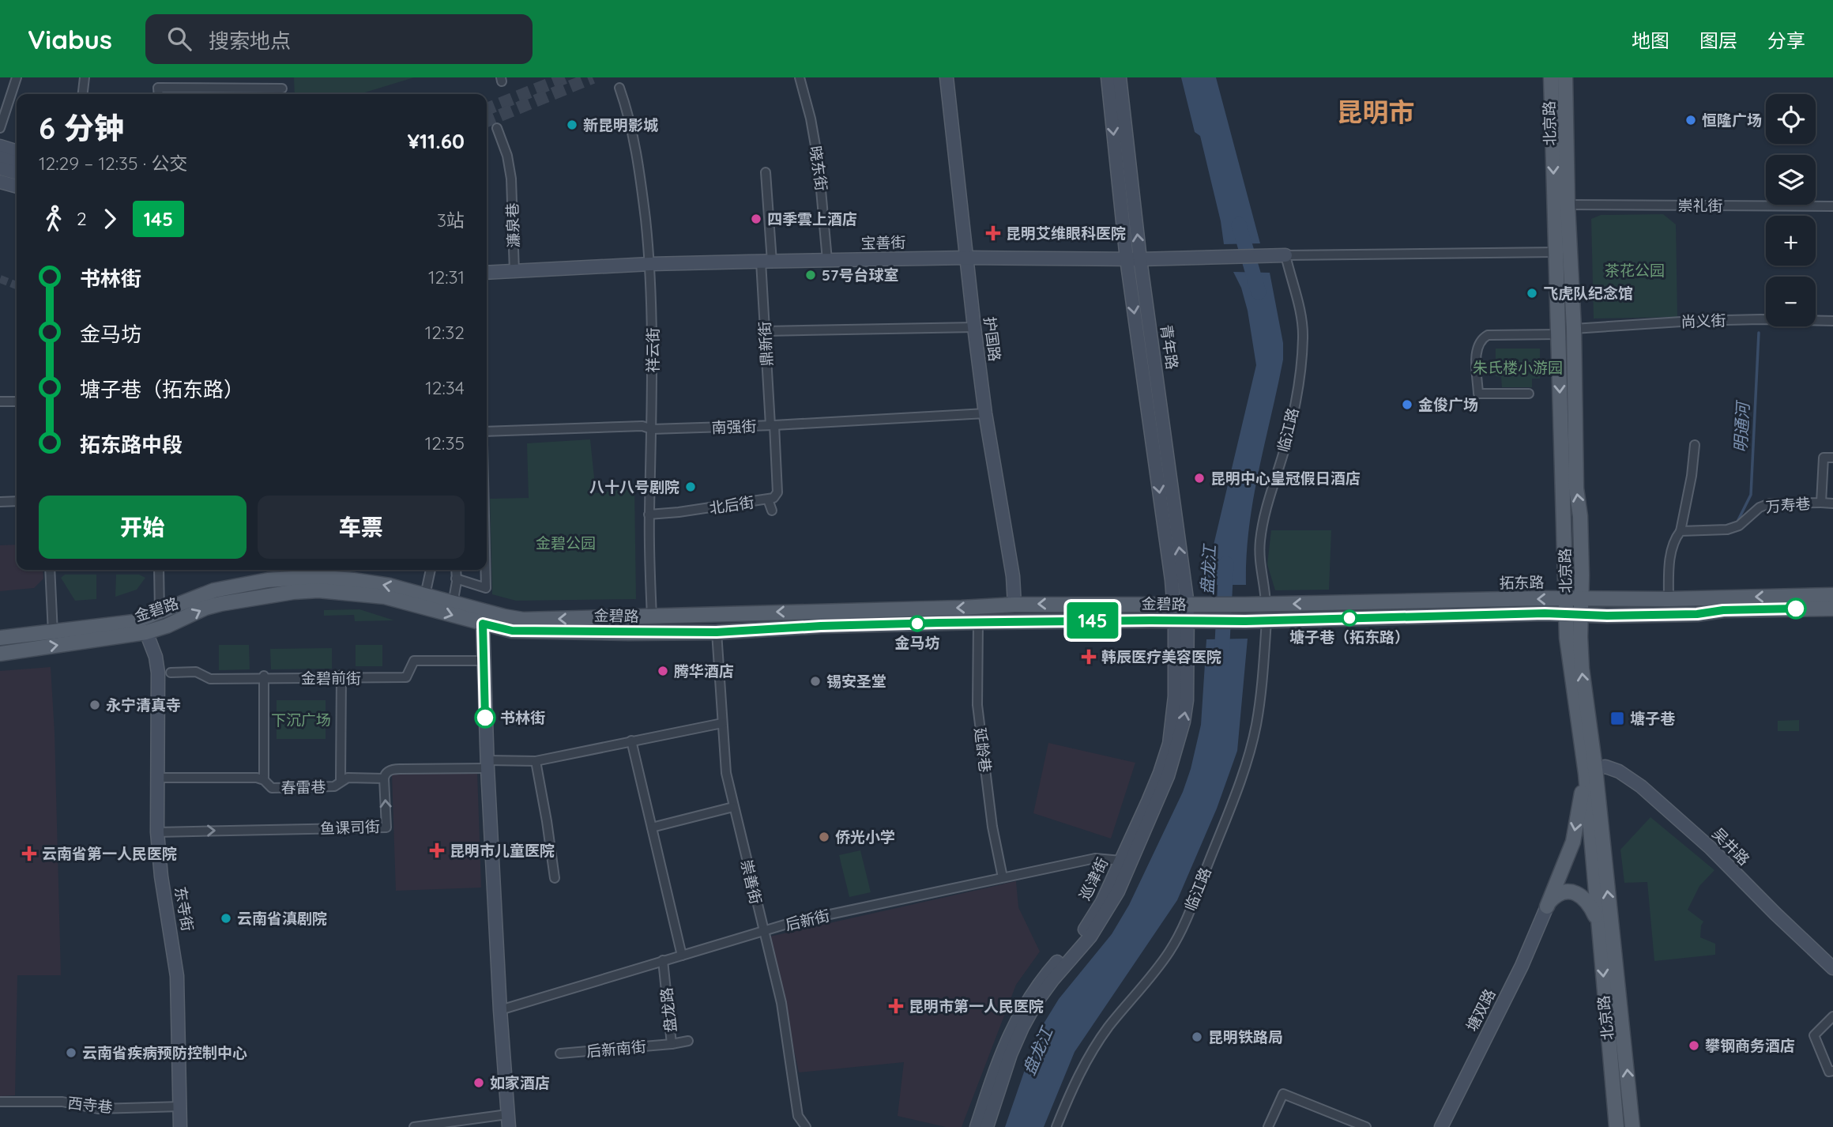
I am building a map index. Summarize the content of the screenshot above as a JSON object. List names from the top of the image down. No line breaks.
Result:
{"streets":{"main road":["北京路","拓东路","金碧路"],"street":["晓东街","崇礼街","濂泉巷","宝善街","尚义街","护国路","鼎新街","青年路","祥云街","南强街","临江路","北后街","万寿巷","金碧前街","延龄巷","春雷巷","鱼课司街","吴井路","巡津街","崇善街","东寺街","后新街","盘龙路","塘双路","后新南街","西寺巷"]},"crossings":[["北京路","崇礼街"],["北京路","尚义街"],["北京路","拓东路"],["北京路","吴井路"],["晓东街","宝善街"],["濂泉巷","宝善街"],["宝善街","护国路"],["宝善街","鼎新街"],["宝善街","青年路"],["宝善街","祥云街"],["宝善街","临江路"],["护国路","南强街"],["护国路","金碧路"],["鼎新街","南强街"],["鼎新街","北后街"],["青年路","金碧路"],["青年路","巡津街"],["祥云街","南强街"],["祥云街","北后街"],["祥云街","金碧路"],["南强街","北后街"],["临江路","拓东路"],["拓东路","金碧路"],["金碧路","延龄巷"],["金碧路","巡津街"],["金碧路","崇善街"],["金碧路","东寺街"],["延龄巷","后新街"],["春雷巷","鱼课司街"],["春雷巷","东寺街"],["鱼课司街","东寺街"],["巡津街","后新街"],["崇善街","后新街"],["东寺街","西寺巷"],["后新街","盘龙路"],["盘龙路","后新南街"]],"one_way":["鱼课司街"],"districts":["昆明市"],"water":["明通河","盘龙江"],"parks":["茶花公园","朱氏楼小游园","金碧公园","下沉广场"],"places":{"other":["恒隆广场","新昆明影城","四季雲上酒店","57号台球室","飞虎队纪念馆","金俊广场","昆明中心皇冠假日酒店","八十八号剧院","塘子巷（拓东路）","金马坊","腾华酒店","锡安圣堂","永宁清真寺","书林街","侨光小学","云南省滇剧院","昆明铁路局","攀钢商务酒店","云南省疾病预防控制中心","如家酒店"],"health":["昆明艾维眼科医院","韩辰医疗美容医院","昆明市儿童医院","云南省第一人民医院","昆明市第一人民医院"],"transit":["塘子巷"]},"lines":["bus line 145"],"page":{"header":"Viabus","search":"搜索地点","nav":["地图","图层","分享"],"on_map":"145","map_buttons":["+","−"],"heading":["6 分钟","12:29 – 12:35 · 公交","¥11.60"],"legs":["2","145","3站"],"list":[{"name":"书林街","value":"12:31"},{"name":"金马坊","value":"12:32"},{"name":"塘子巷（拓东路）","value":"12:34"},{"name":"拓东路中段","value":"12:35"}],"buttons":["开始","车票"]}}
